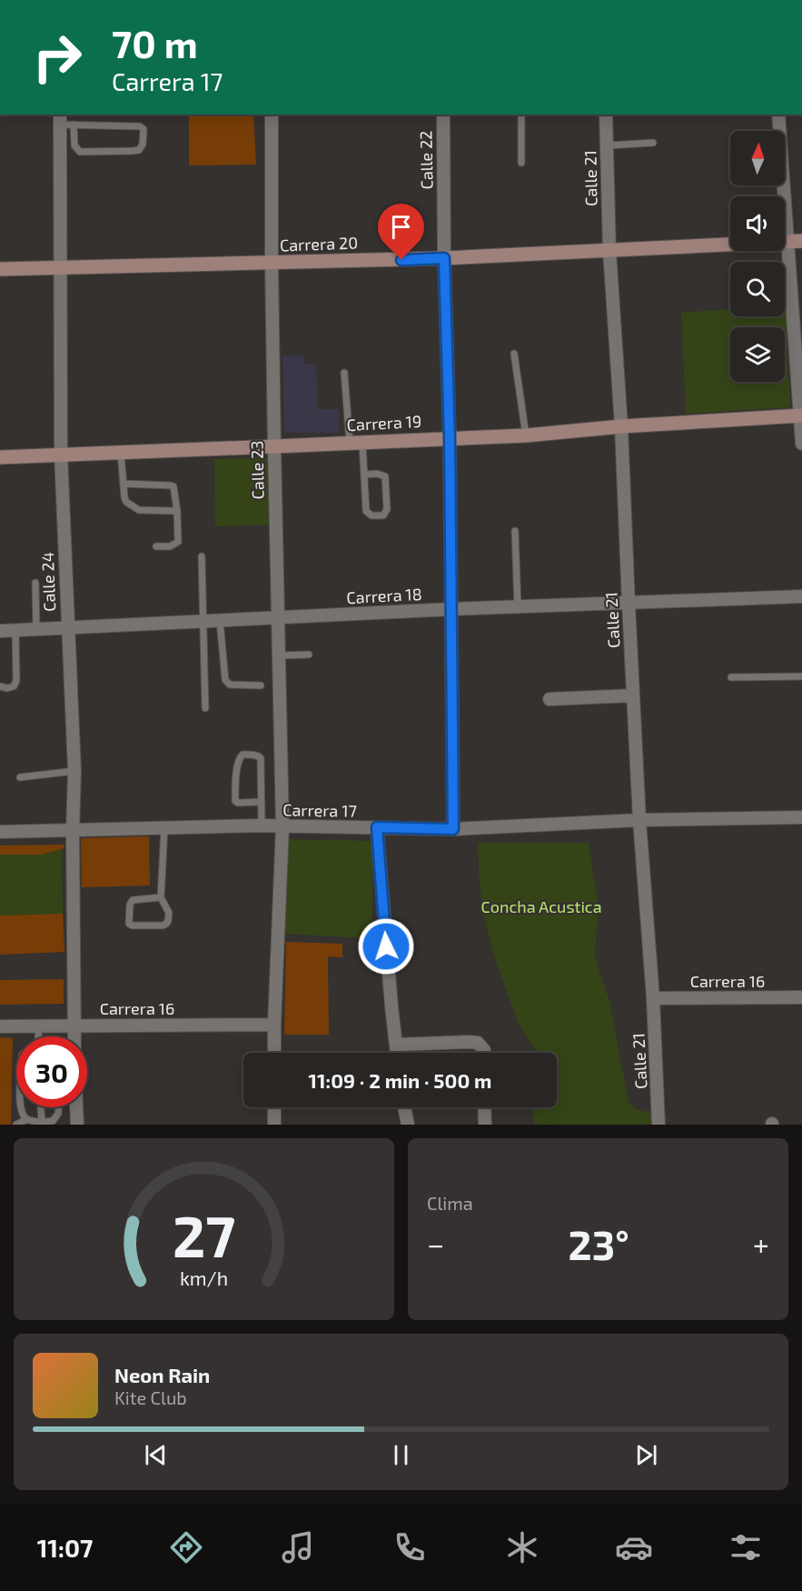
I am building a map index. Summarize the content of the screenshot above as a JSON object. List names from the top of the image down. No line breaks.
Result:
{"streets":{"street":["Calle 22","Calle 21","Carrera 20","Carrera 19","Calle 23","Calle 24","Carrera 18","Carrera 17","Carrera 16"]},"crossings":[["Calle 22","Carrera 20"],["Calle 22","Carrera 19"],["Calle 22","Carrera 18"],["Calle 22","Carrera 17"],["Calle 21","Carrera 20"],["Calle 21","Carrera 19"],["Calle 21","Carrera 18"],["Calle 21","Carrera 17"],["Calle 21","Carrera 16"],["Carrera 20","Calle 23"],["Carrera 20","Calle 24"],["Carrera 19","Calle 23"],["Carrera 19","Calle 24"],["Calle 23","Carrera 18"],["Calle 23","Carrera 17"],["Calle 23","Carrera 16"],["Calle 24","Carrera 18"],["Calle 24","Carrera 17"],["Calle 24","Carrera 16"]],"parks":["Concha Acustica"],"north":"top","page":{"turn":["70 m","Carrera 17"],"limit":"30","trip":"11:09 · 2 min · 500 m","tile":"Clima","heat":["−","23°","+"],"song":["Neon Rain","Kite Club"],"tabs":"11:07","gauge":["27","km/h"]}}
